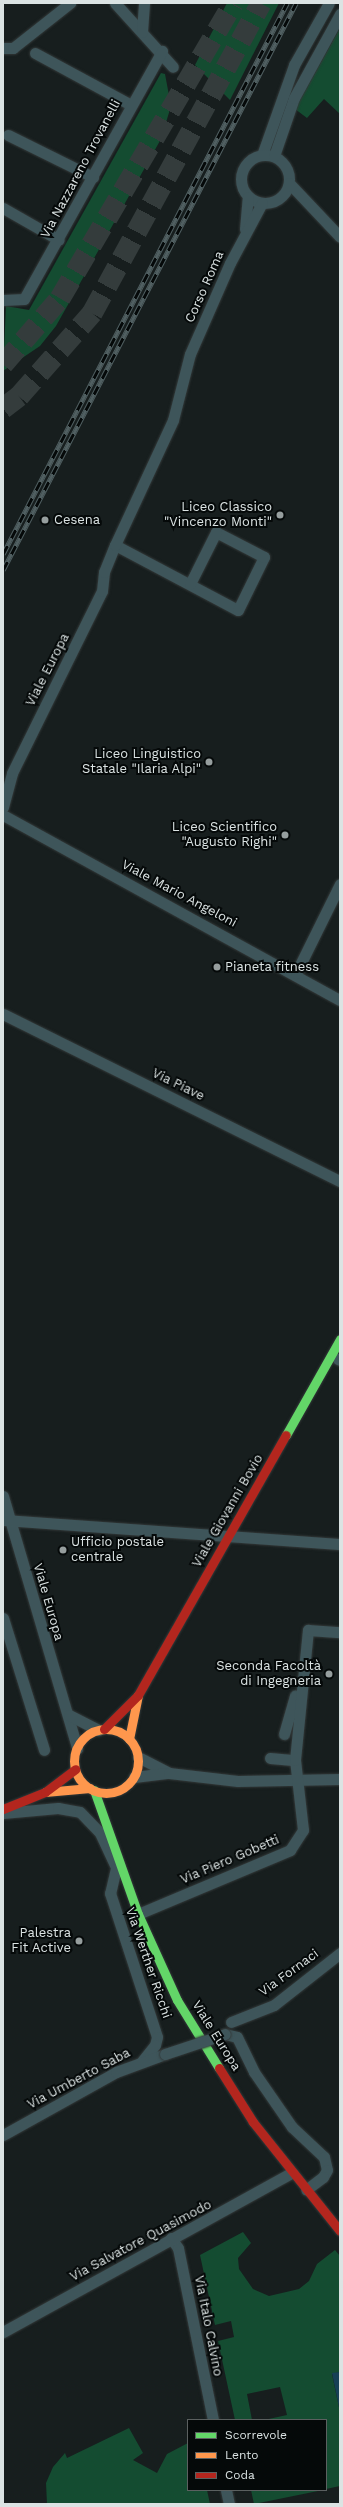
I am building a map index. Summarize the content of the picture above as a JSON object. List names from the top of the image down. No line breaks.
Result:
{"streets":{"main road":["Viale Europa","Viale Giovanni Bovio"],"street":["Via Nazzareno Trovanelli","Corso Roma","Viale Mario Angeloni","Via Piave","Via Piero Gobetti","Via Werther Ricchi","Via Fornaci","Via Umberto Saba","Via Salvatore Quasimodo","Via Italo Calvino"]},"crossings":[["Corso Roma","Viale Europa"],["Viale Europa","Viale Giovanni Bovio"],["Viale Europa","Via Piero Gobetti"],["Viale Europa","Via Umberto Saba"],["Viale Europa","Via Salvatore Quasimodo"],["Via Werther Ricchi","Via Umberto Saba"],["Via Salvatore Quasimodo","Via Italo Calvino"]],"places":["Liceo Classico \"Vincenzo Monti\"","Cesena","Liceo Linguistico Statale \"Ilaria Alpi\"","Liceo Scientifico \"Augusto Righi\"","Pianeta fitness","Ufficio postale centrale","Seconda Facoltà di Ingegneria","Palestra Fit Active"],"legend":["Scorrevole","Lento","Coda"]}
